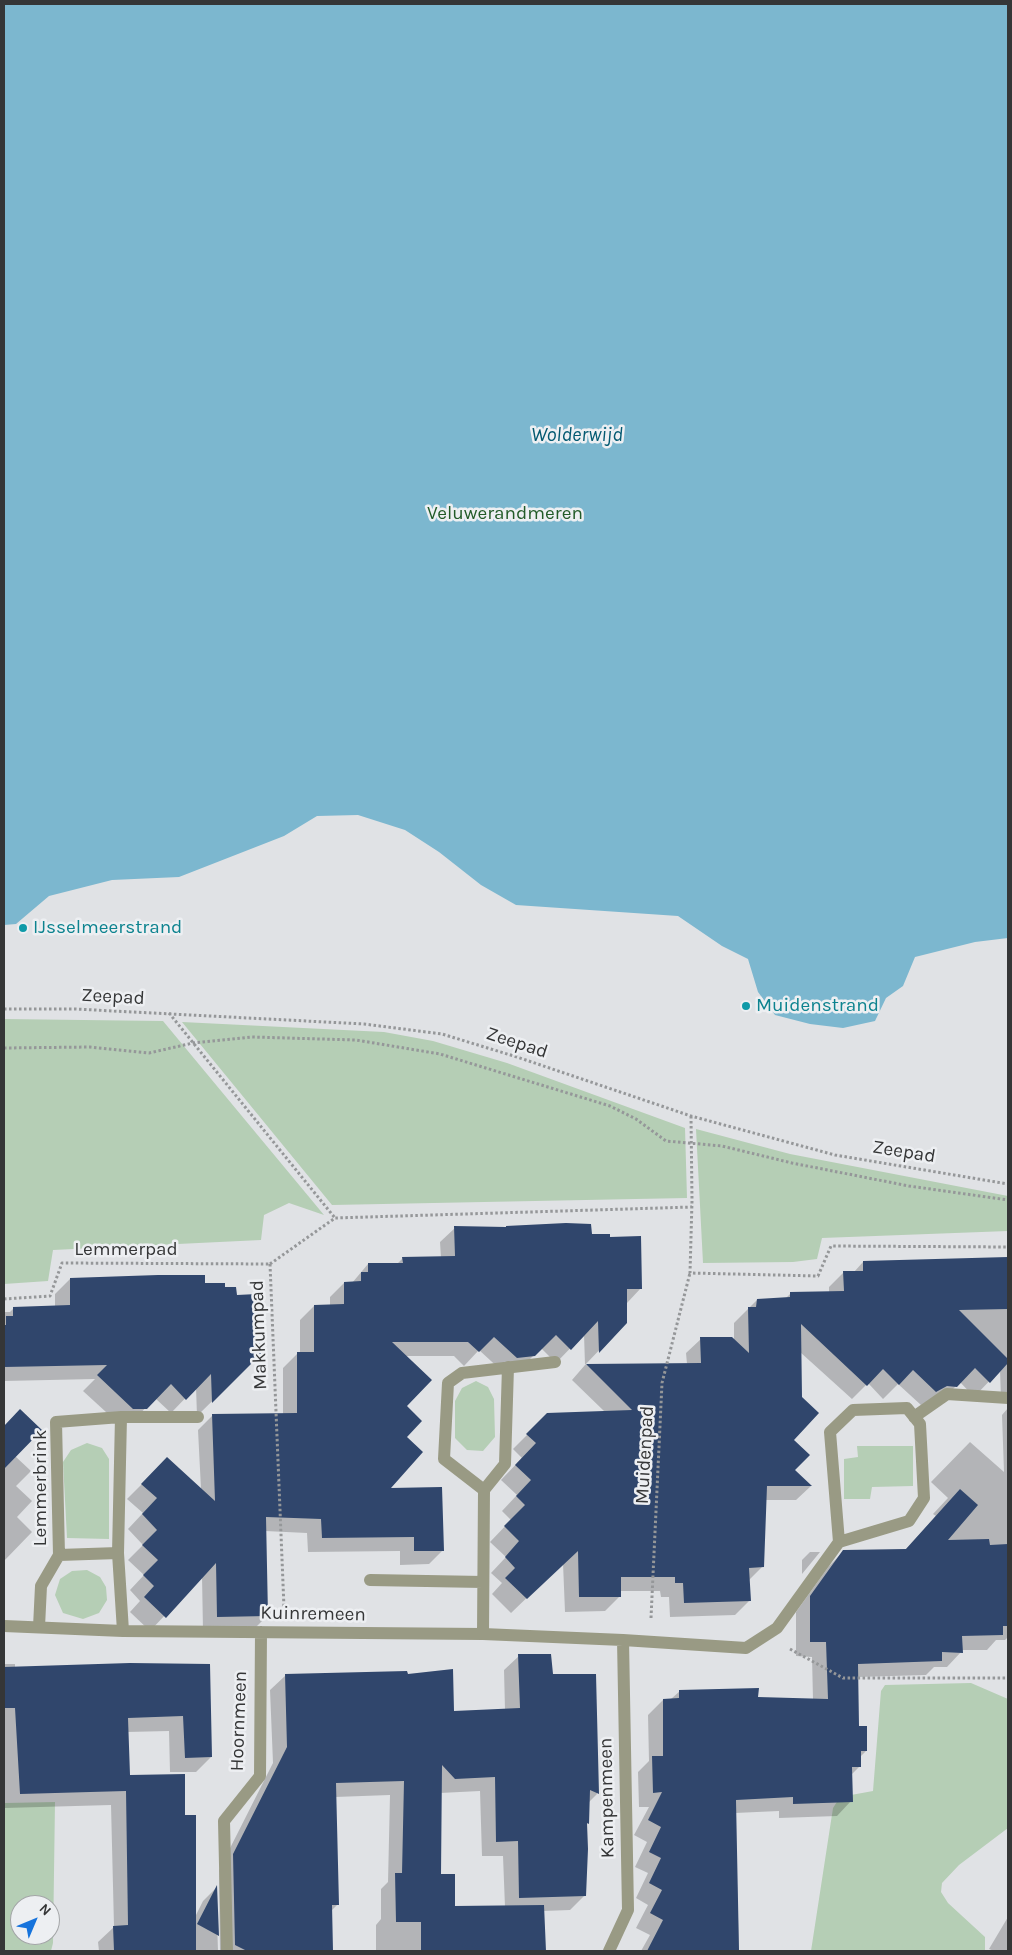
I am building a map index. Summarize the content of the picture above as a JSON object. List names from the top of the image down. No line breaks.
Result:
{"streets":{"street":["Lemmerbrink","Kuinremeen","Hoornmeen","Kampenmeen"],"path":["Zeepad","Lemmerpad","Makkumpad","Muidenpad"]},"crossings":[["Zeepad","Muidenpad"],["Lemmerpad","Makkumpad"],["Makkumpad","Kuinremeen"],["Muidenpad","Kuinremeen"],["Lemmerbrink","Kuinremeen"],["Kuinremeen","Hoornmeen"],["Kuinremeen","Kampenmeen"]],"water":["Wolderwijd"],"parks":["Veluwerandmeren"],"places":["IJsselmeerstrand","Muidenstrand"],"north":"top right"}
